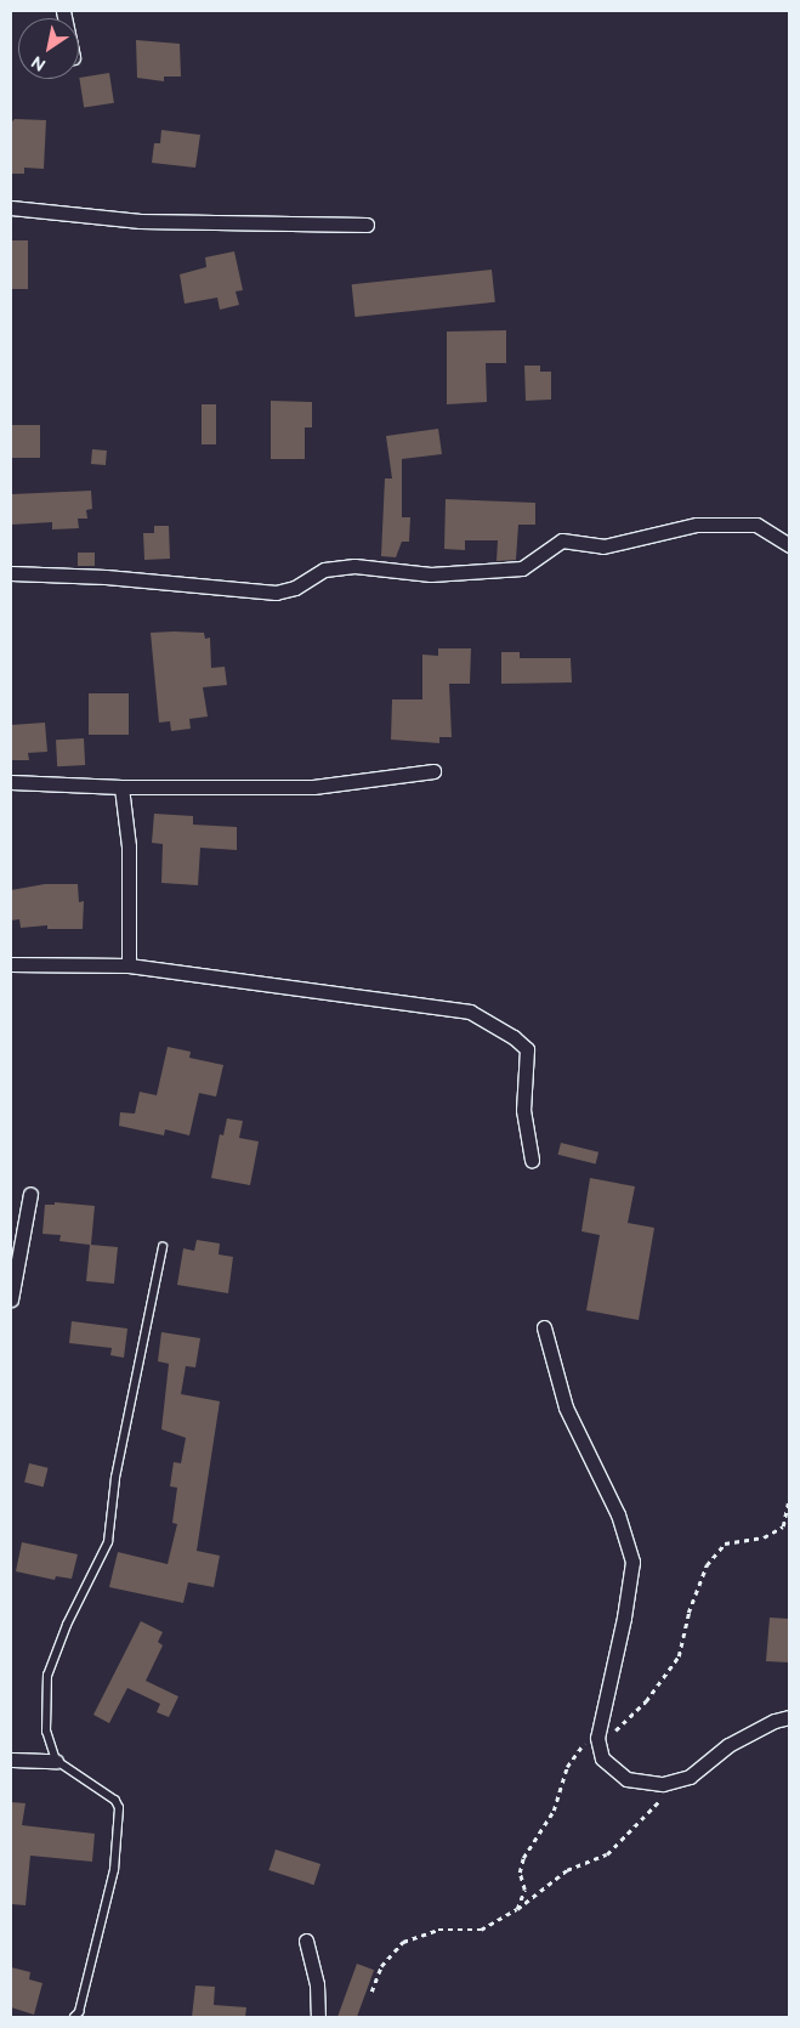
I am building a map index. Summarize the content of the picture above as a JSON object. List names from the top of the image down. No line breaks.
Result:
{"north":"bottom left"}
